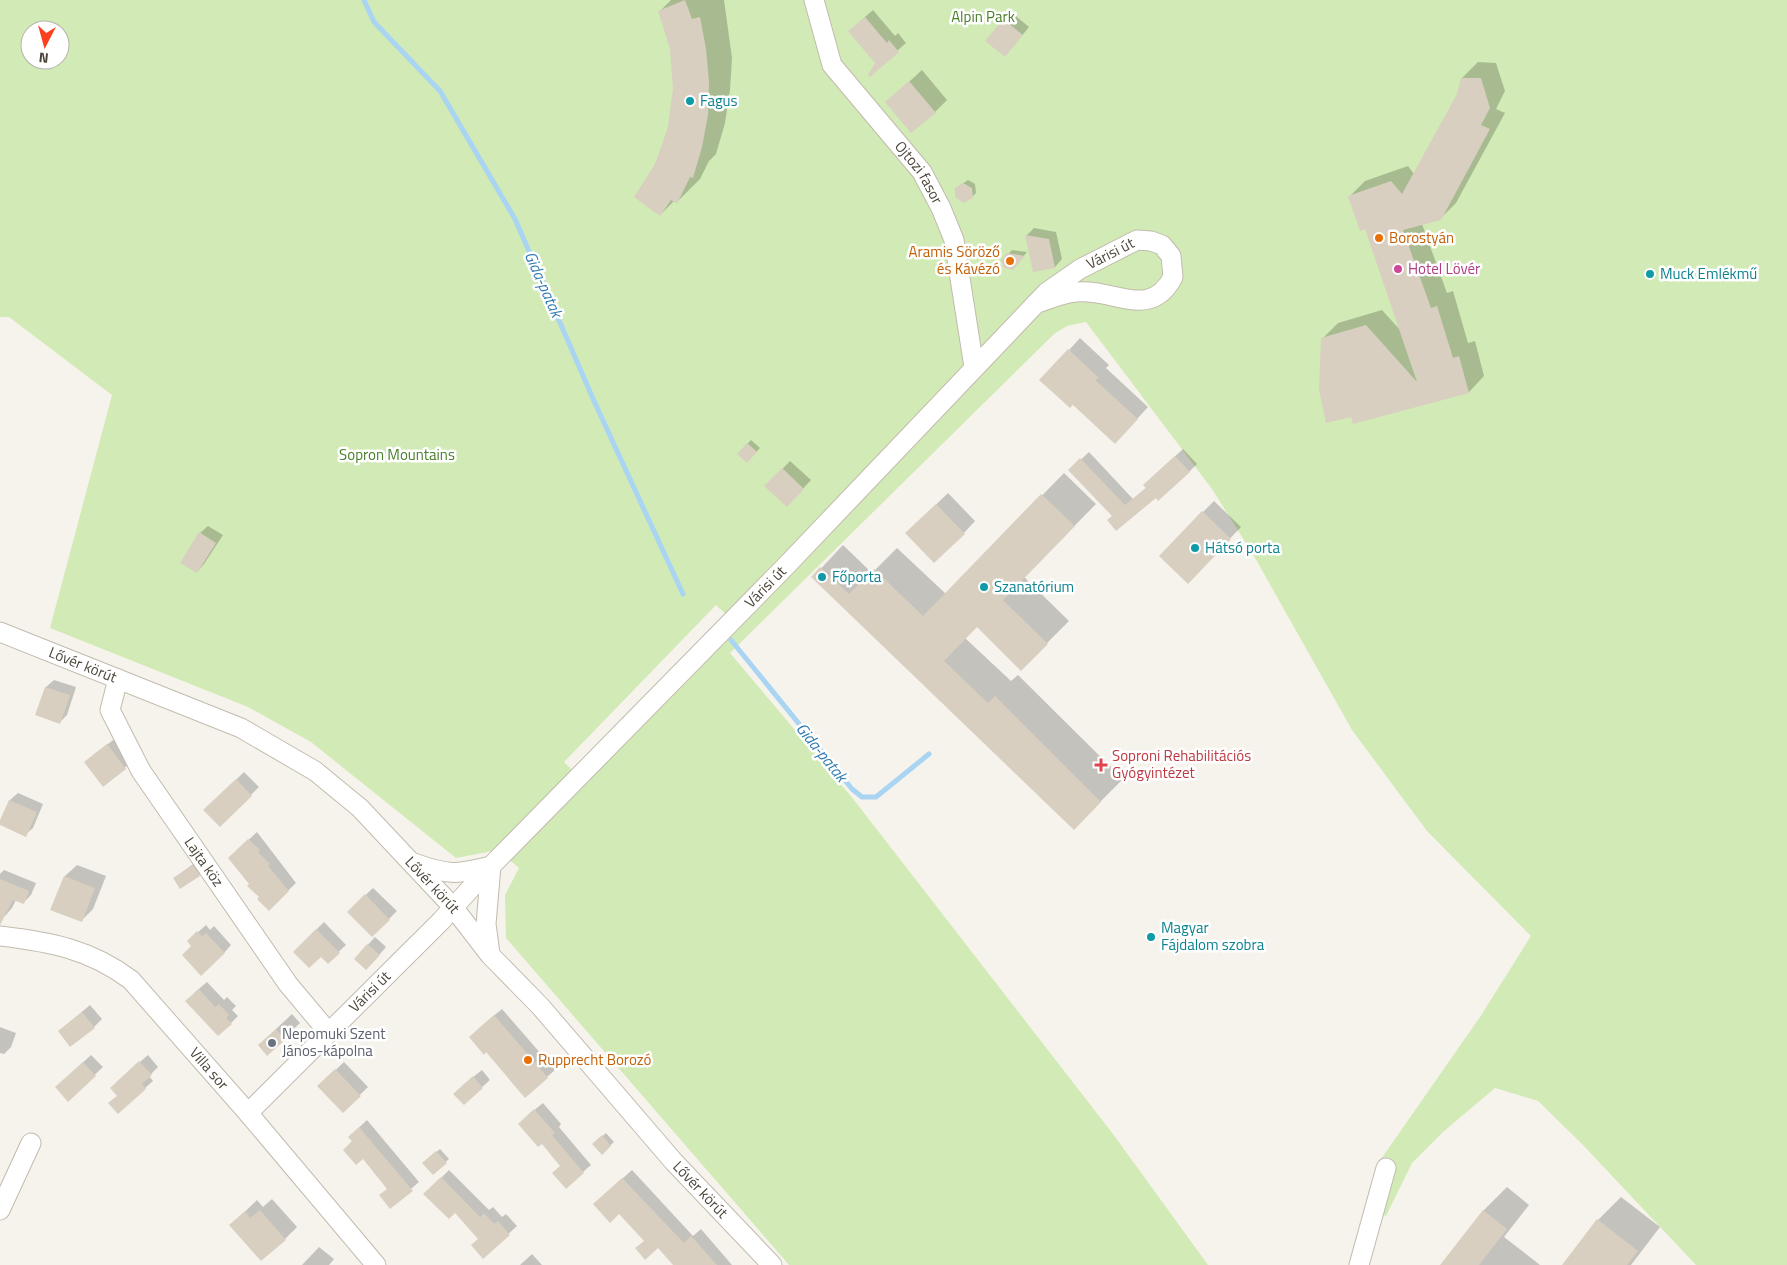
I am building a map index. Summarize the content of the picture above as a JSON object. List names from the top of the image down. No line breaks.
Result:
{"streets":{"street":["Ojtozi fasor","Várisi út","Lővér körút","Lajta köz","Villa sor"]},"crossings":[["Ojtozi fasor","Várisi út"],["Várisi út","Lővér körút"],["Várisi út","Lajta köz"],["Várisi út","Villa sor"],["Lővér körút","Lajta köz"]],"water":["Gida-patak"],"parks":["Alpin Park","Sopron Mountains"],"places":{"other":["Fagus","Borostyán","Aramis Söröző és Kávézó","Hotel Lövér","Muck Emlékmű","Hátsó porta","Főporta","Szanatórium","Magyar Fájdalom szobra","Nepomuki Szent János-kápolna","Rupprecht Borozó"],"health":["Soproni Rehabilitációs Gyógyintézet"]},"north":"bottom"}
